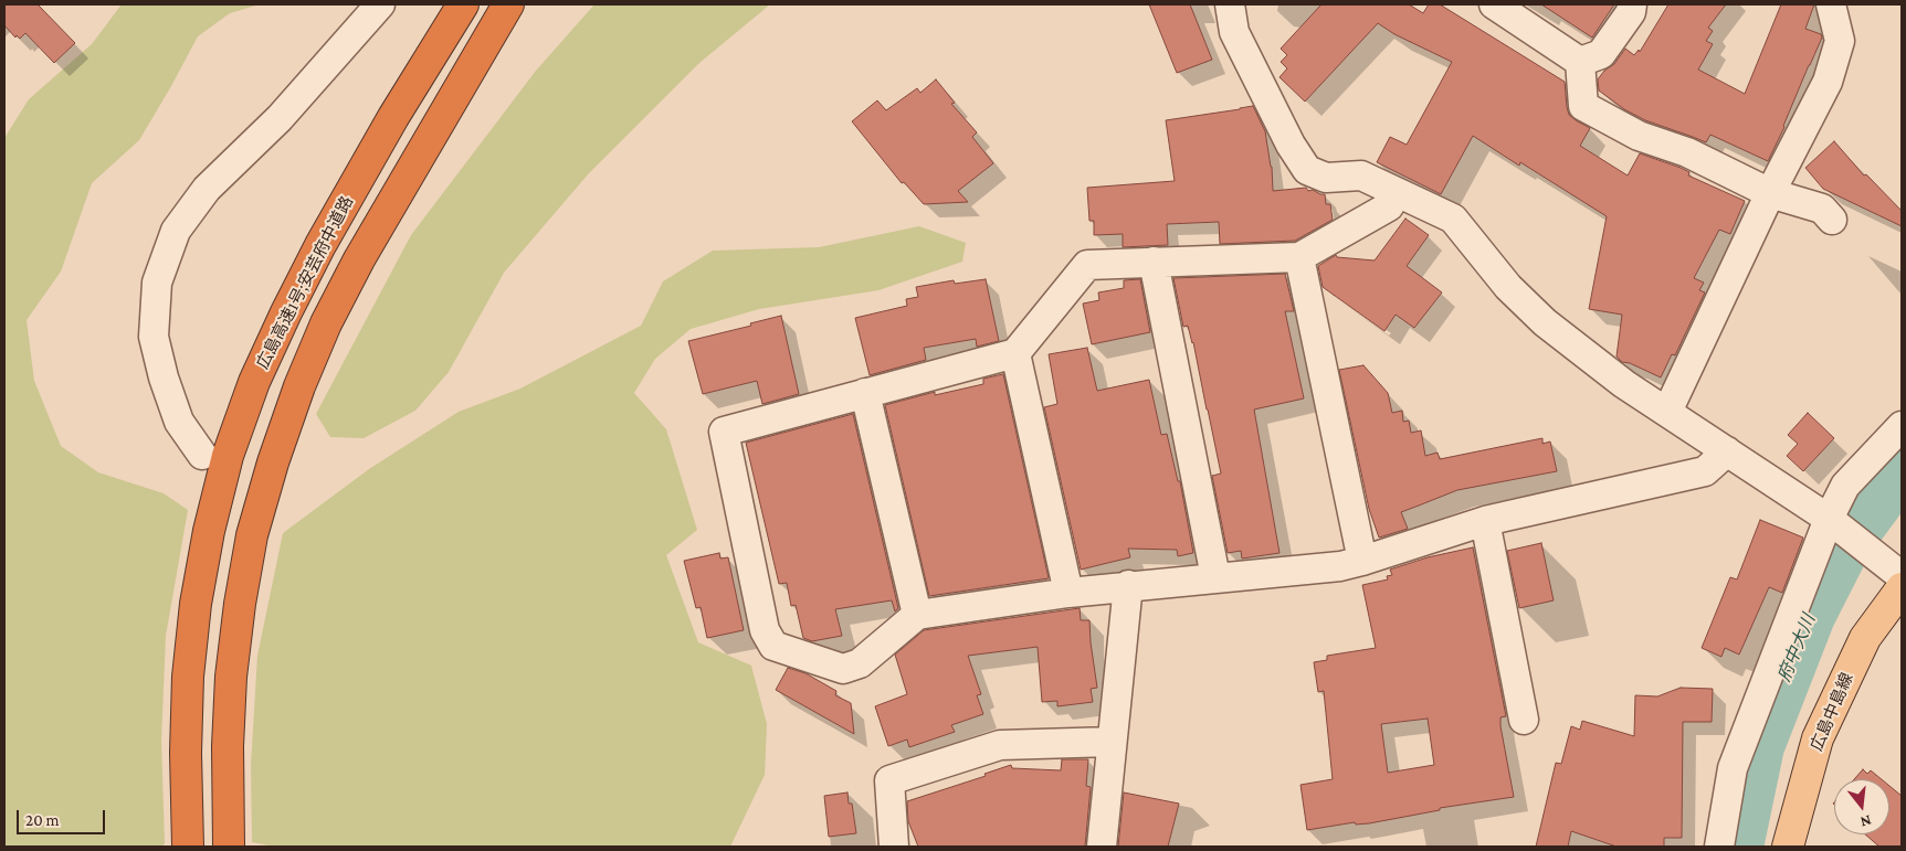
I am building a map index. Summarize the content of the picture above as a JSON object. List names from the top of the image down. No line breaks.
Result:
{"streets":{"highway":["広島高速1号;安芸府中道路"],"main road":["広島中島線"]},"water":["府中大川"],"scale_bar":"20 m","north":"bottom"}
